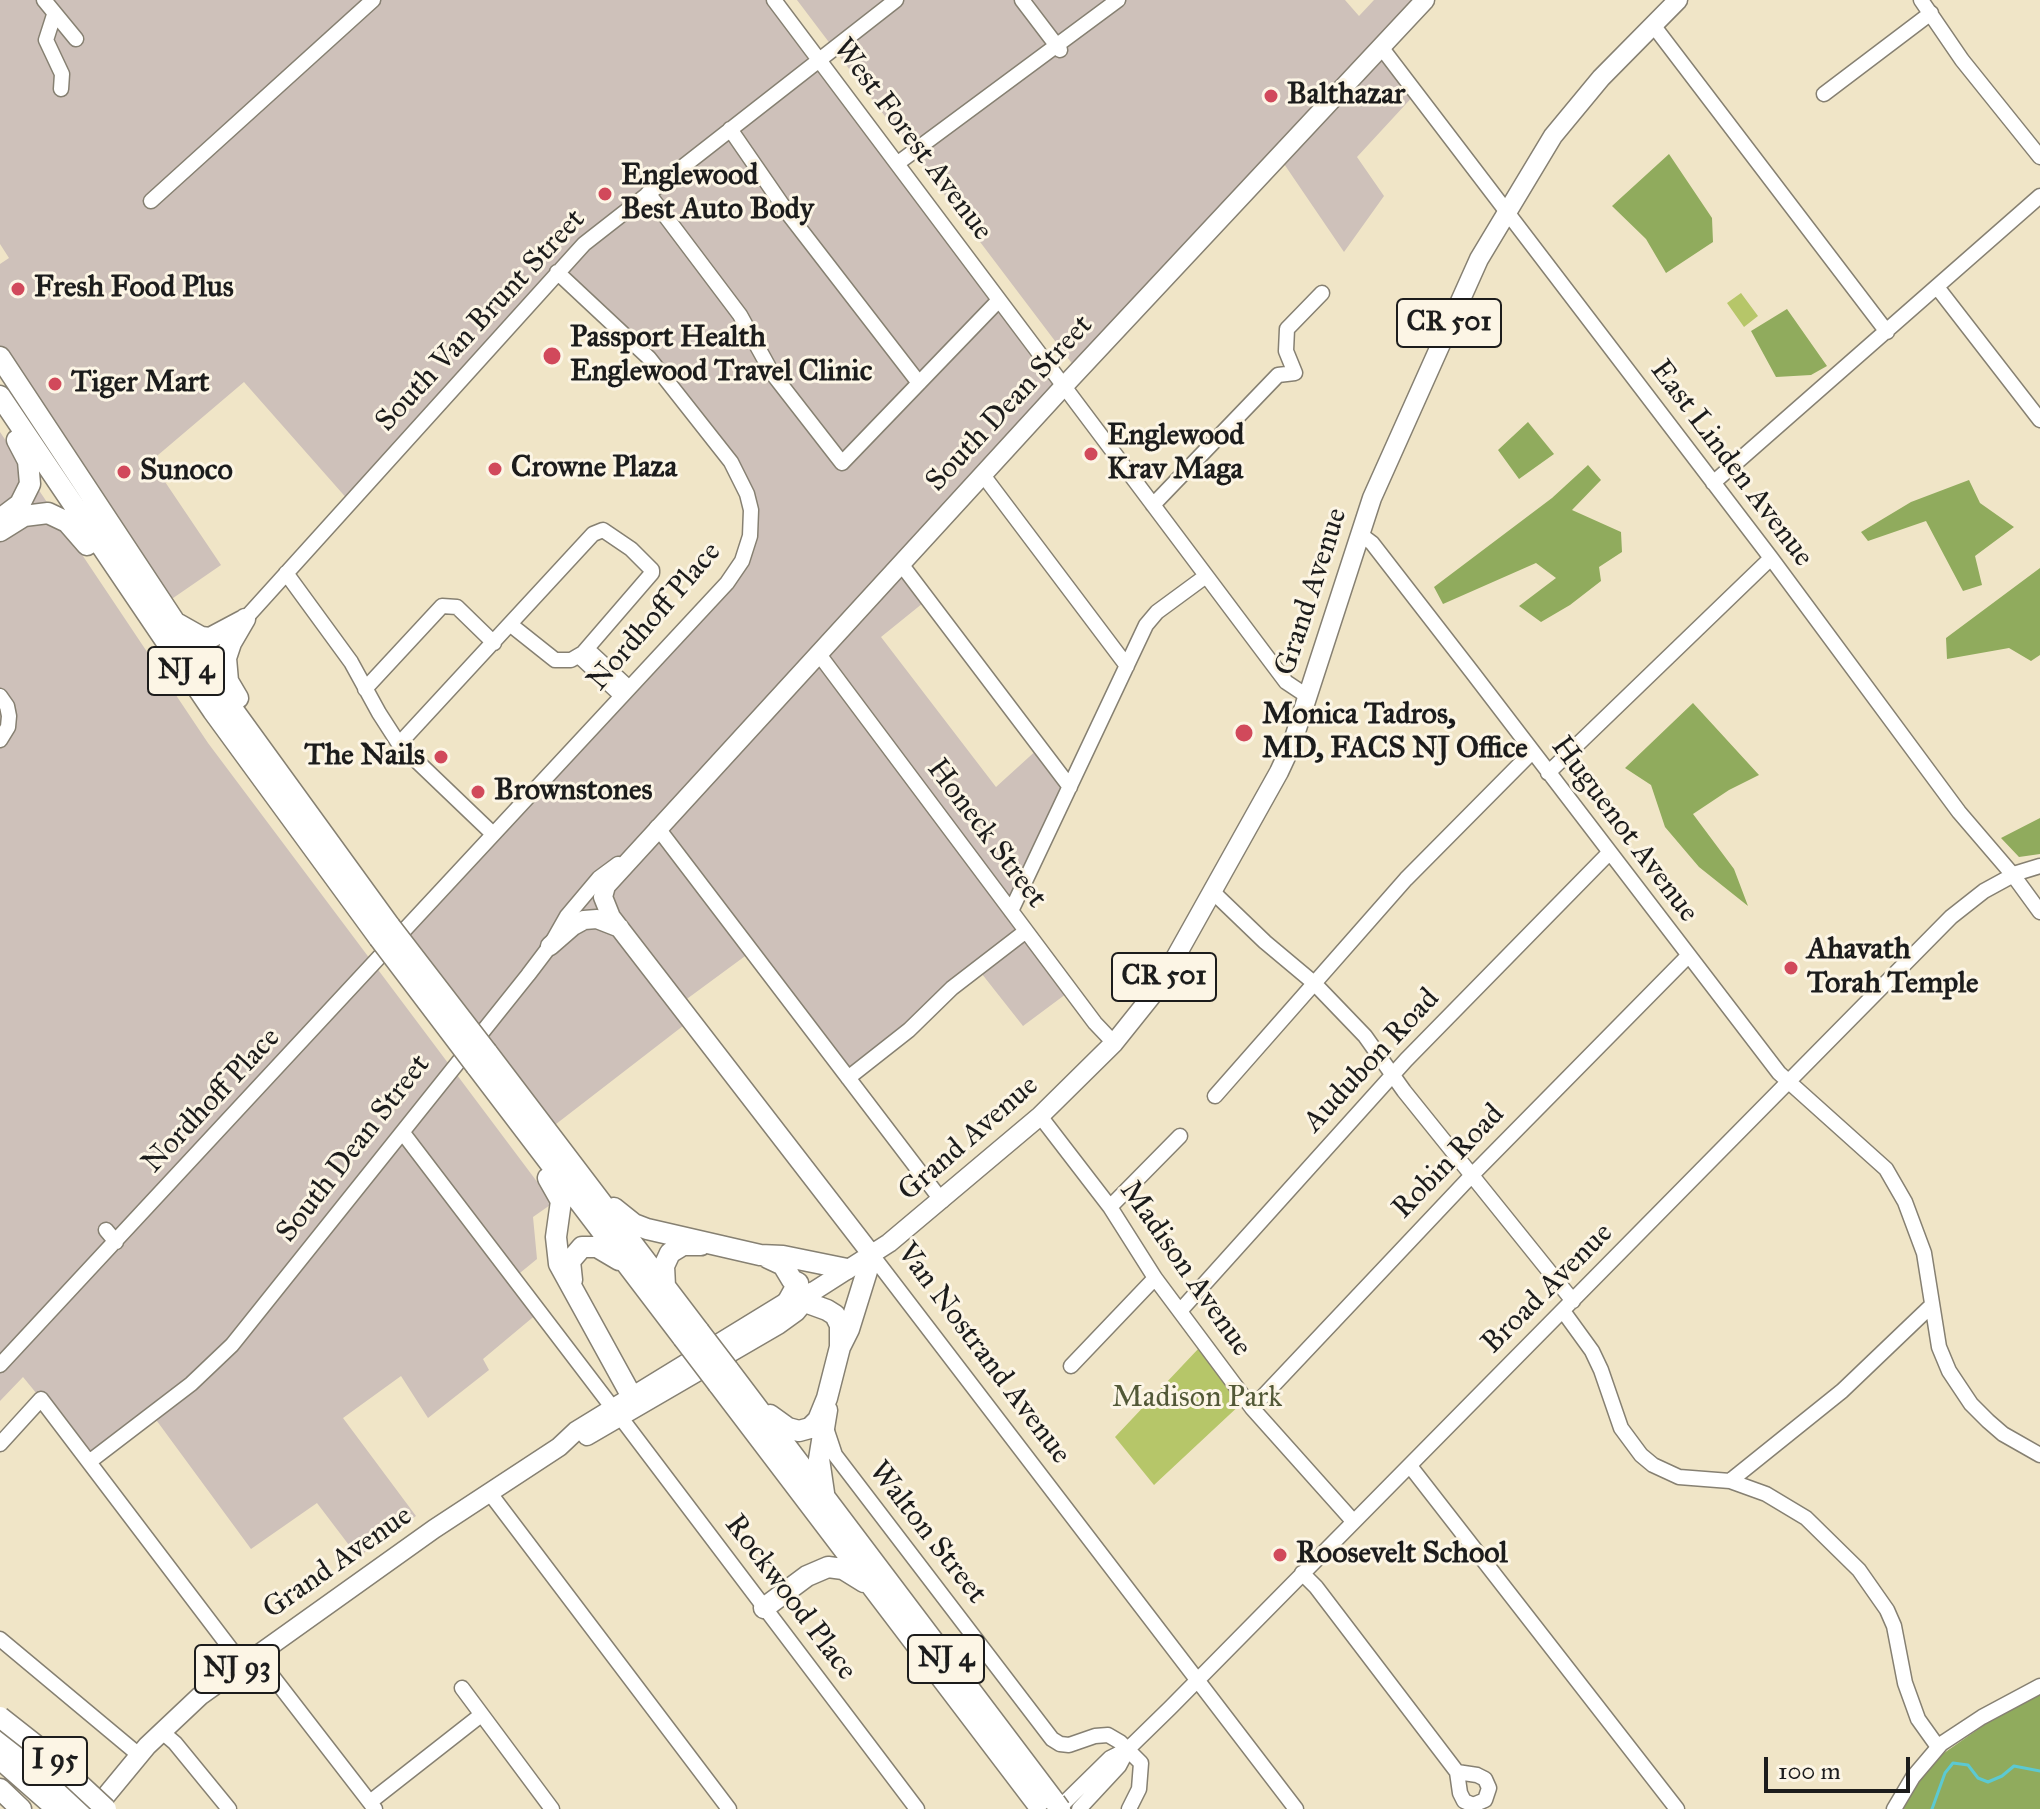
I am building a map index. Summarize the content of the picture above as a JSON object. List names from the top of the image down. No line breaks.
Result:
{"streets":{"highway":["NJ 4","I 95"],"main road":["CR 501","South Dean Street","Grand Avenue","Van Nostrand Avenue","NJ 93"],"street":["West Forest Avenue","South Van Brunt Street","East Linden Avenue","Nordhoff Place","Huguenot Avenue","Honeck Street","Audubon Road","Robin Road","Madison Avenue","Broad Avenue","Walton Street","Rockwood Place"]},"crossings":[["West Forest Avenue","South Van Brunt Street"],["West Forest Avenue","South Dean Street"],["West Forest Avenue","Grand Avenue"],["South Van Brunt Street","Nordhoff Place"],["South Dean Street","East Linden Avenue"],["South Dean Street","Honeck Street"],["South Dean Street","Van Nostrand Avenue"],["South Dean Street","Rockwood Place"],["East Linden Avenue","Grand Avenue"],["East Linden Avenue","Broad Avenue"],["Grand Avenue","Huguenot Avenue"],["Grand Avenue","Honeck Street"],["Grand Avenue","Madison Avenue"],["Grand Avenue","Van Nostrand Avenue"],["Grand Avenue","Rockwood Place"],["NJ 4","Broad Avenue"],["Huguenot Avenue","Audubon Road"],["Huguenot Avenue","Robin Road"],["Huguenot Avenue","Broad Avenue"],["Audubon Road","Madison Avenue"],["Robin Road","Madison Avenue"],["Madison Avenue","Broad Avenue"],["Broad Avenue","Van Nostrand Avenue"],["Broad Avenue","Walton Street"]],"parks":["Madison Park"],"places":["Balthazar","Englewood Best Auto Body","Fresh Food Plus","Passport Health Englewood Travel Clinic","Tiger Mart","Englewood Krav Maga","Crowne Plaza","Sunoco","Monica Tadros, MD, FACS NJ Office","The Nails","Brownstones","Ahavath Torah Temple","Roosevelt School"],"scale_bar":"100 m"}
